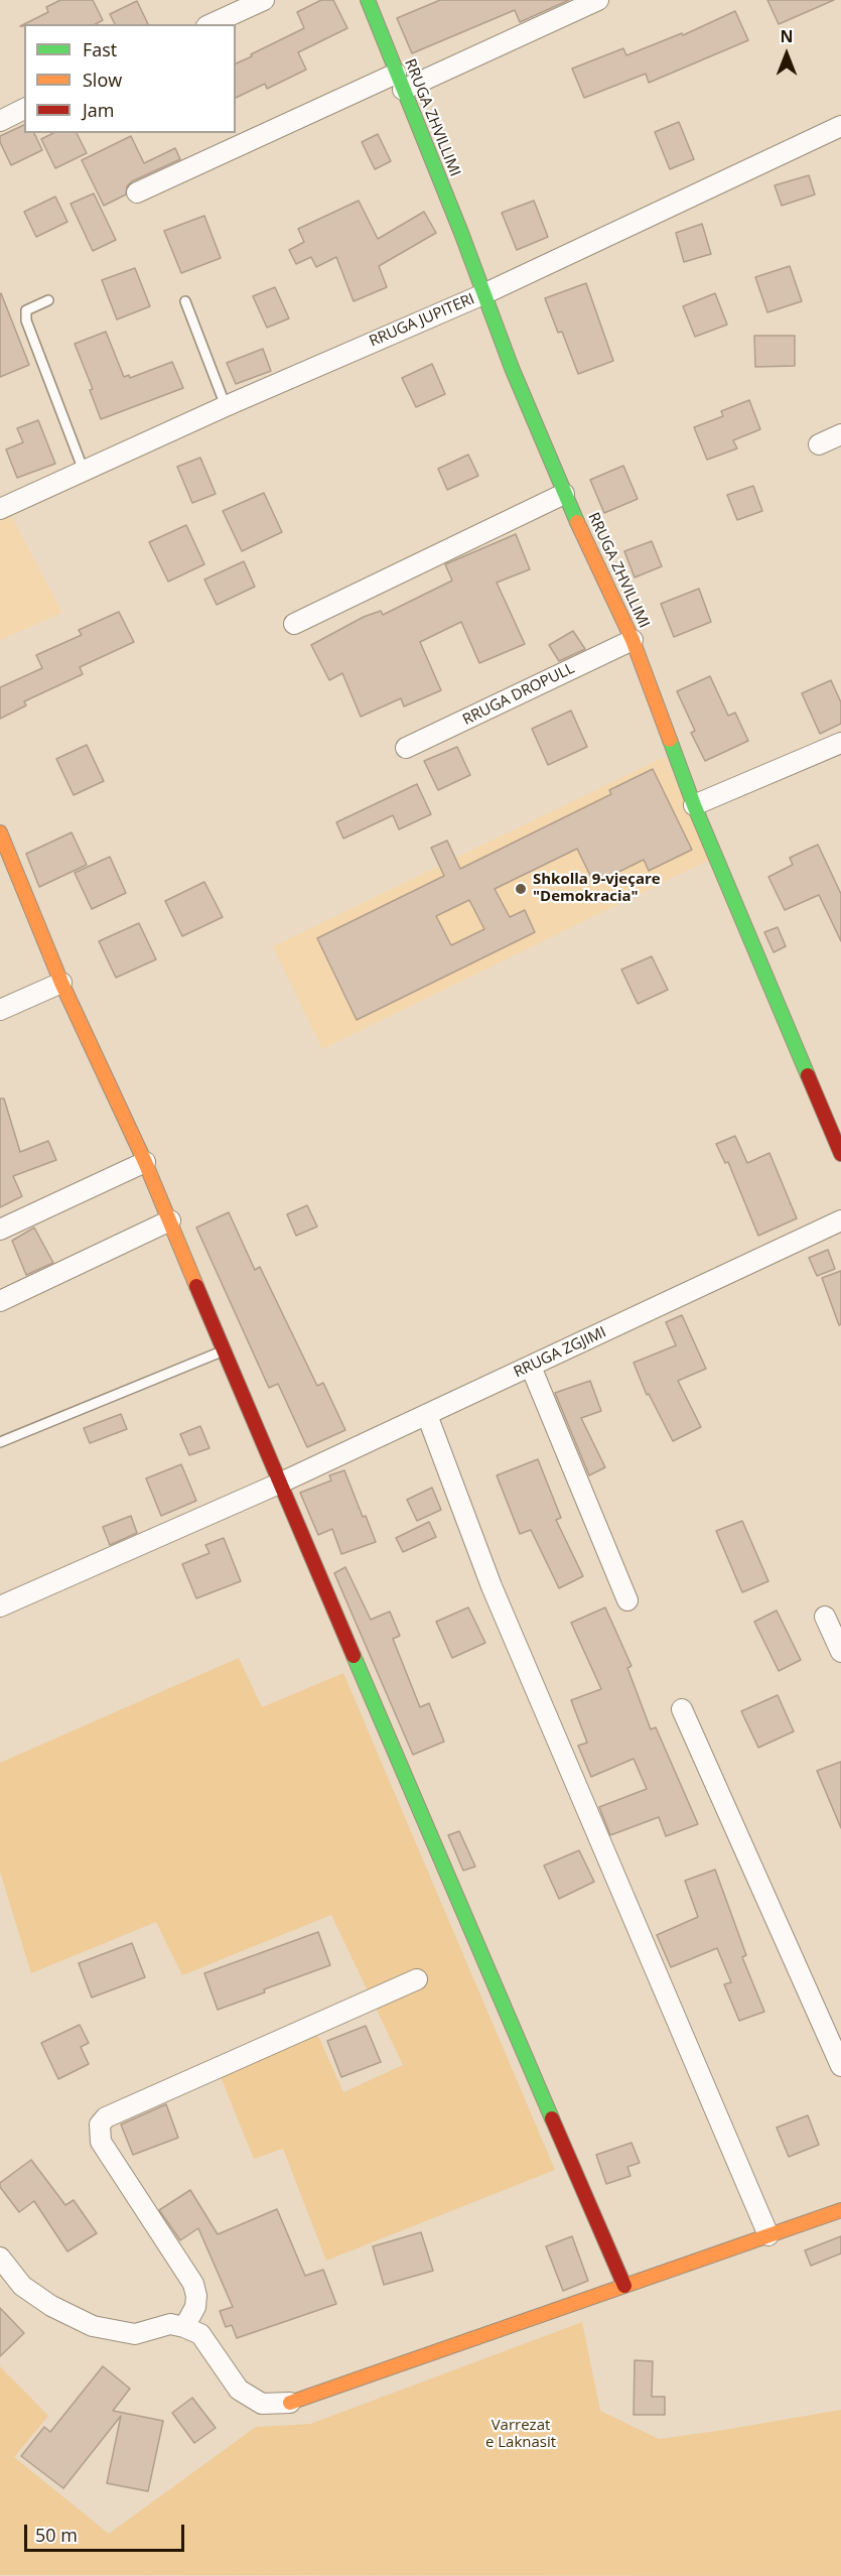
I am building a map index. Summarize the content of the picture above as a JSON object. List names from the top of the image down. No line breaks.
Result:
{"streets":{"street":["RRUGA ZHVILLIMI","RRUGA JUPITERI","RRUGA DROPULL","RRUGA ZGJIMI"]},"crossings":[["RRUGA ZHVILLIMI","RRUGA JUPITERI"],["RRUGA ZHVILLIMI","RRUGA DROPULL"]],"parks":["Varrezat e Laknasit"],"places":["Shkolla 9-vjeçare \"Demokracia\""],"legend":["Fast","Slow","Jam"],"scale_bar":"50 m","north":"top"}
